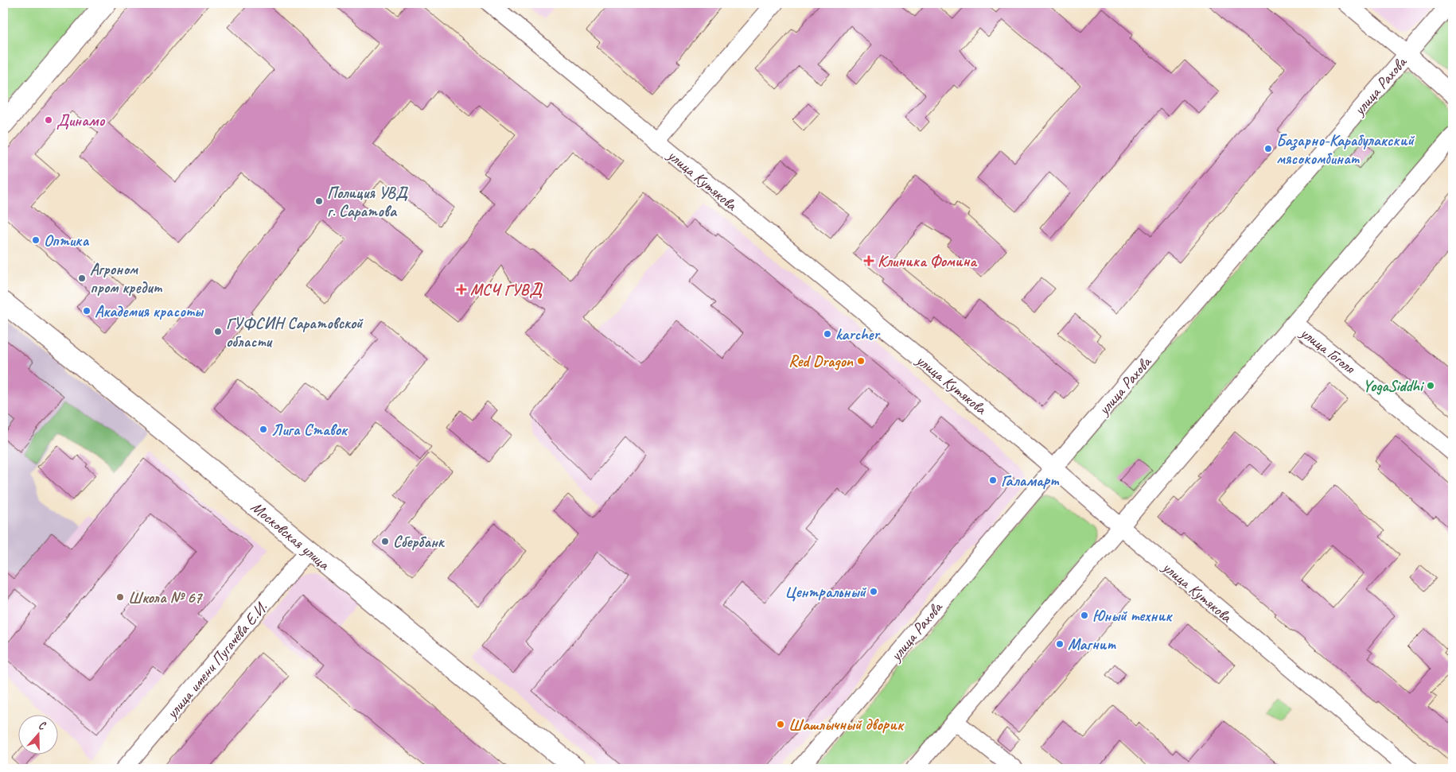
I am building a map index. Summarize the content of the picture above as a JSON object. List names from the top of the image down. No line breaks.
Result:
{"streets":{"main road":["Московская улица"],"street":["улица Рахова","улица Кутякова","улица Гоголя","улица имени Пугачёва Е.И."]},"crossings":[["улица Рахова","улица Кутякова"],["Московская улица","улица имени Пугачёва Е.И."]],"places":{"other":["Динамо","Базарно-Карабулакский мясокомбинат","Полиция УВД г. Саратова","Оптика","Агроном пром кредит","Академия красоты","ГУФСИН Саратовской области","karcher","Red Dragon","YogaSiddhi","Лига Ставок","Галамарт","Сбербанк","Центральный","Школа № 67","Юный техник","Магнит","Шашлычный дворик"],"health":["Клиника Фомина","МСЧ ГУВД"]},"north":"top"}
